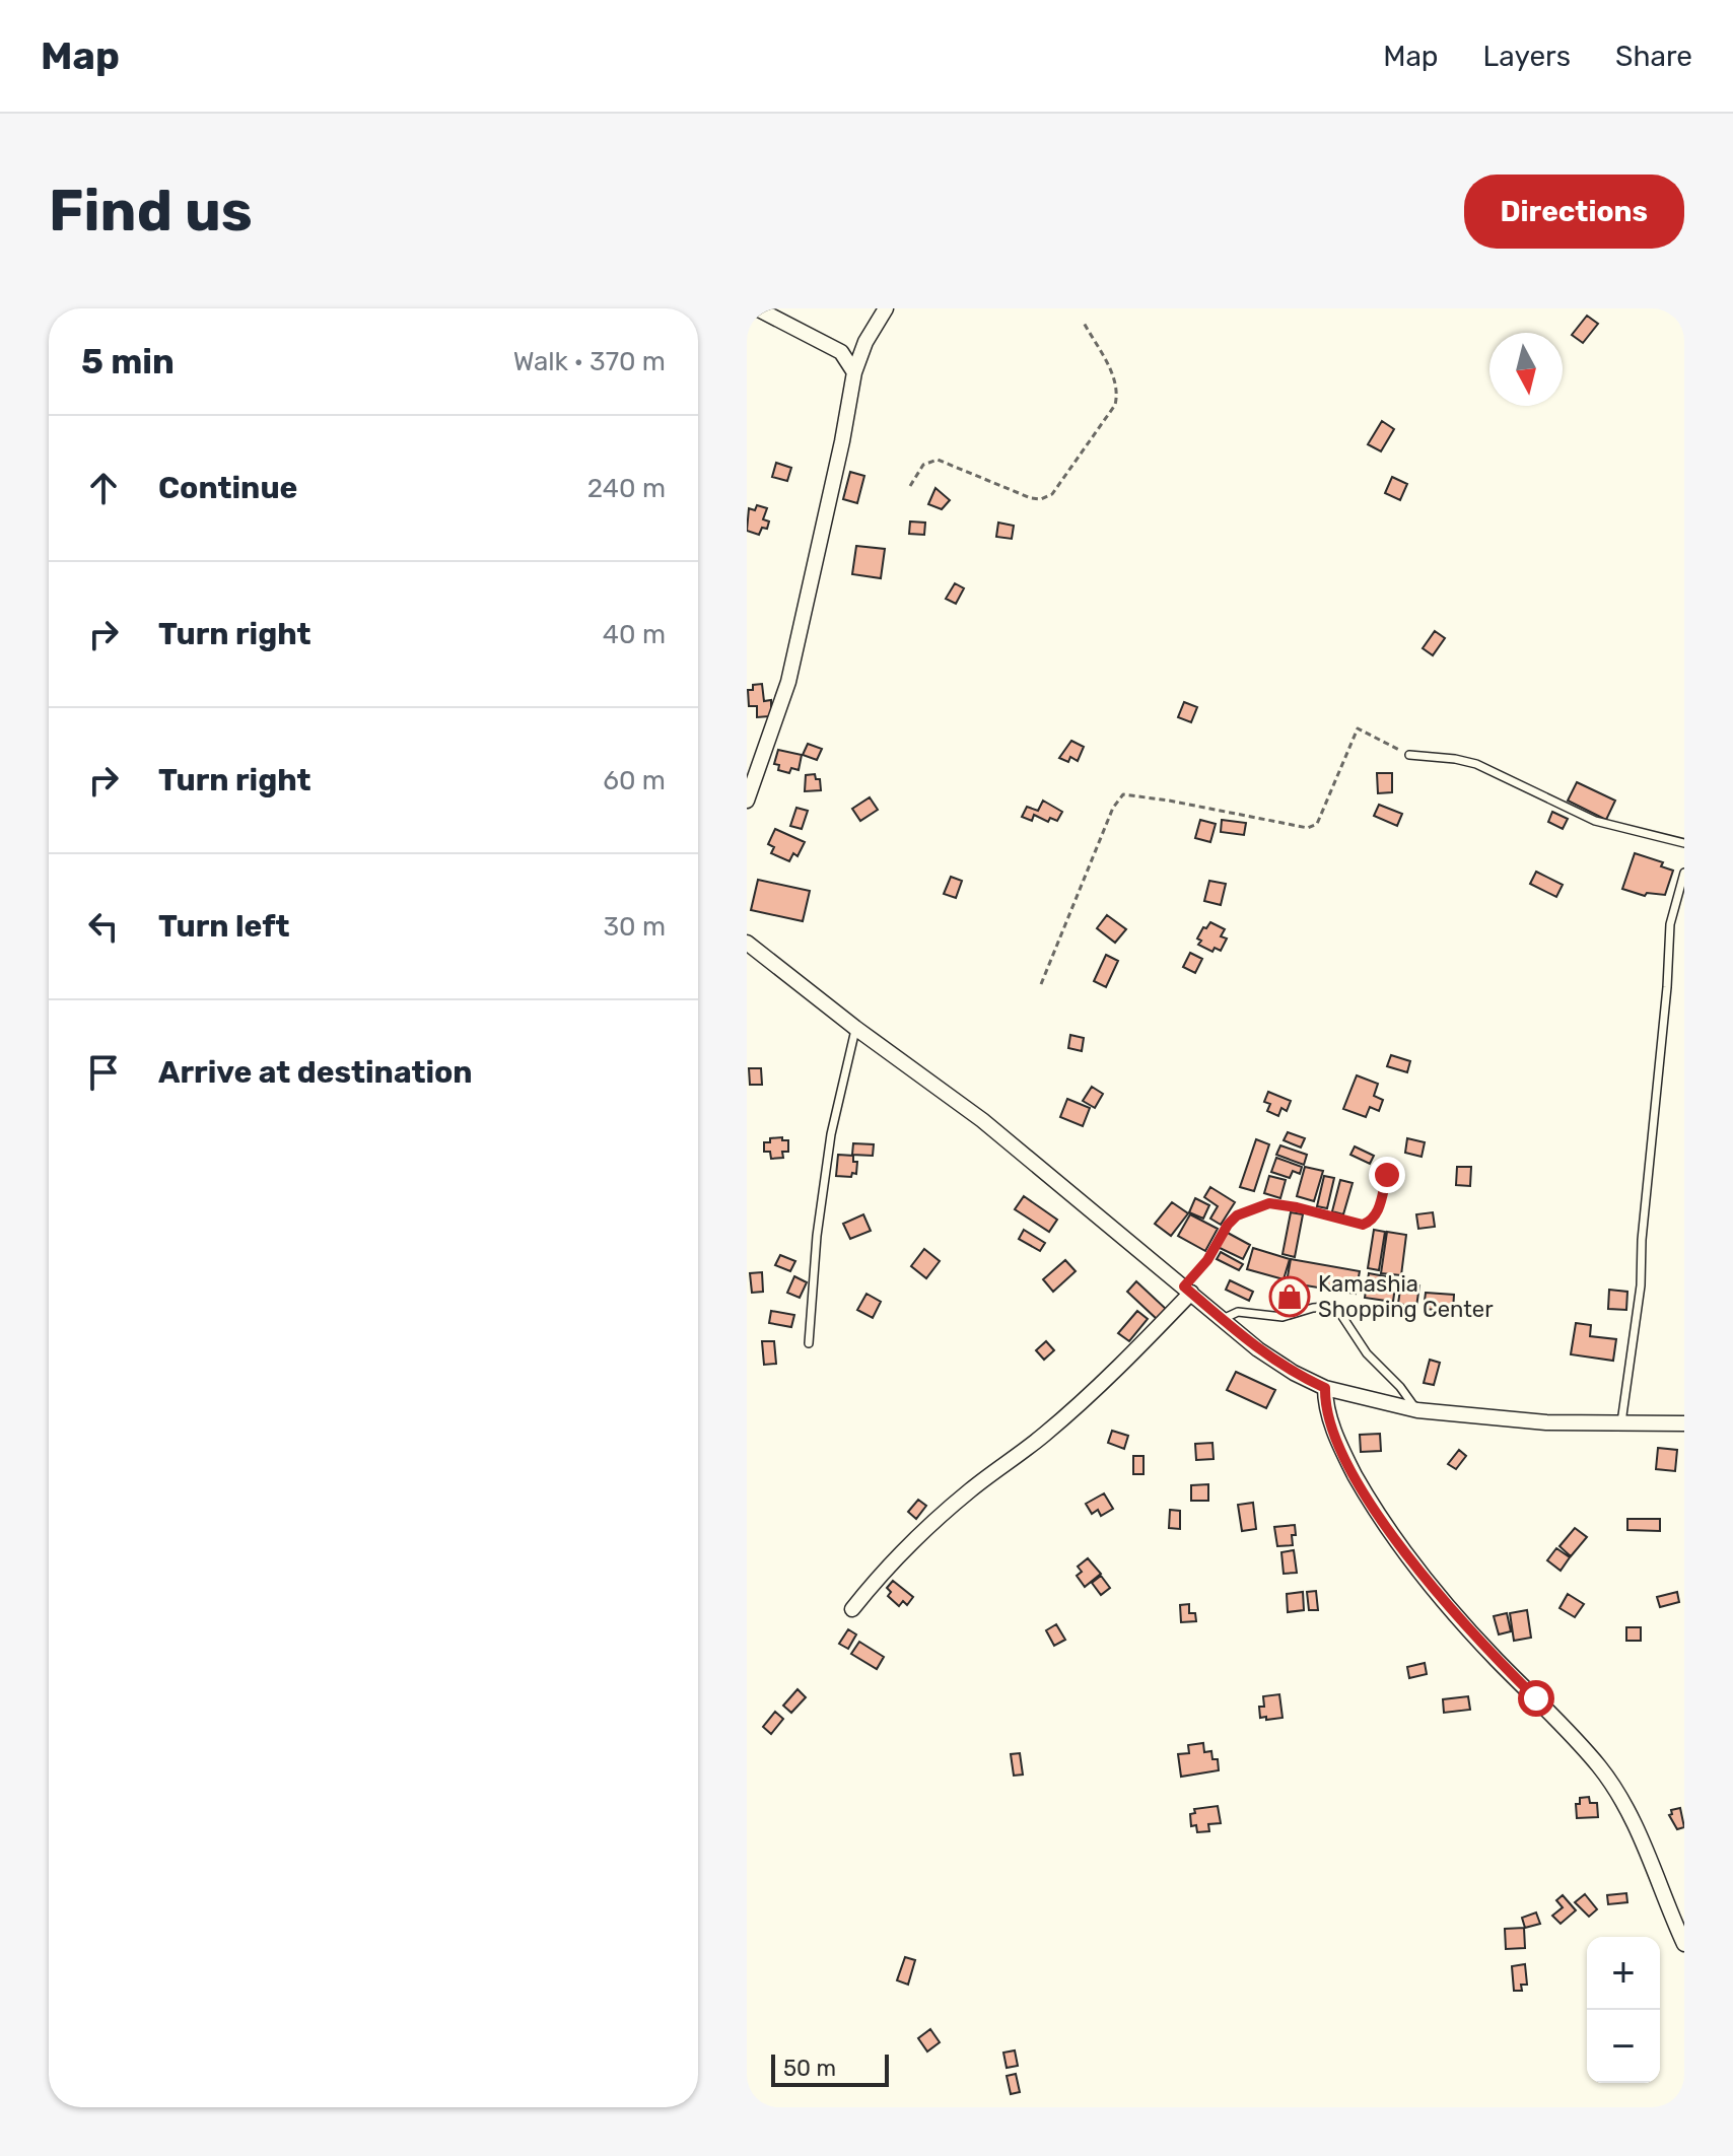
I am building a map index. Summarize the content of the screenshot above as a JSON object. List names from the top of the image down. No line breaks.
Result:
{"places":{"shop":["Kamashia Shopping Center"]},"scale_bar":"50 m","north":"bottom","page":{"header":"Map","nav":["Map","Layers","Share"],"buttons":"Directions","title":"Find us","heading":["5 min","Walk · 370 m"],"list":[["Continue","240 m"],["Turn right","40 m"],["Turn right","60 m"],["Turn left","30 m"],"Arrive at destination"],"map_buttons":["+","−"],"scale":"50 m"}}
